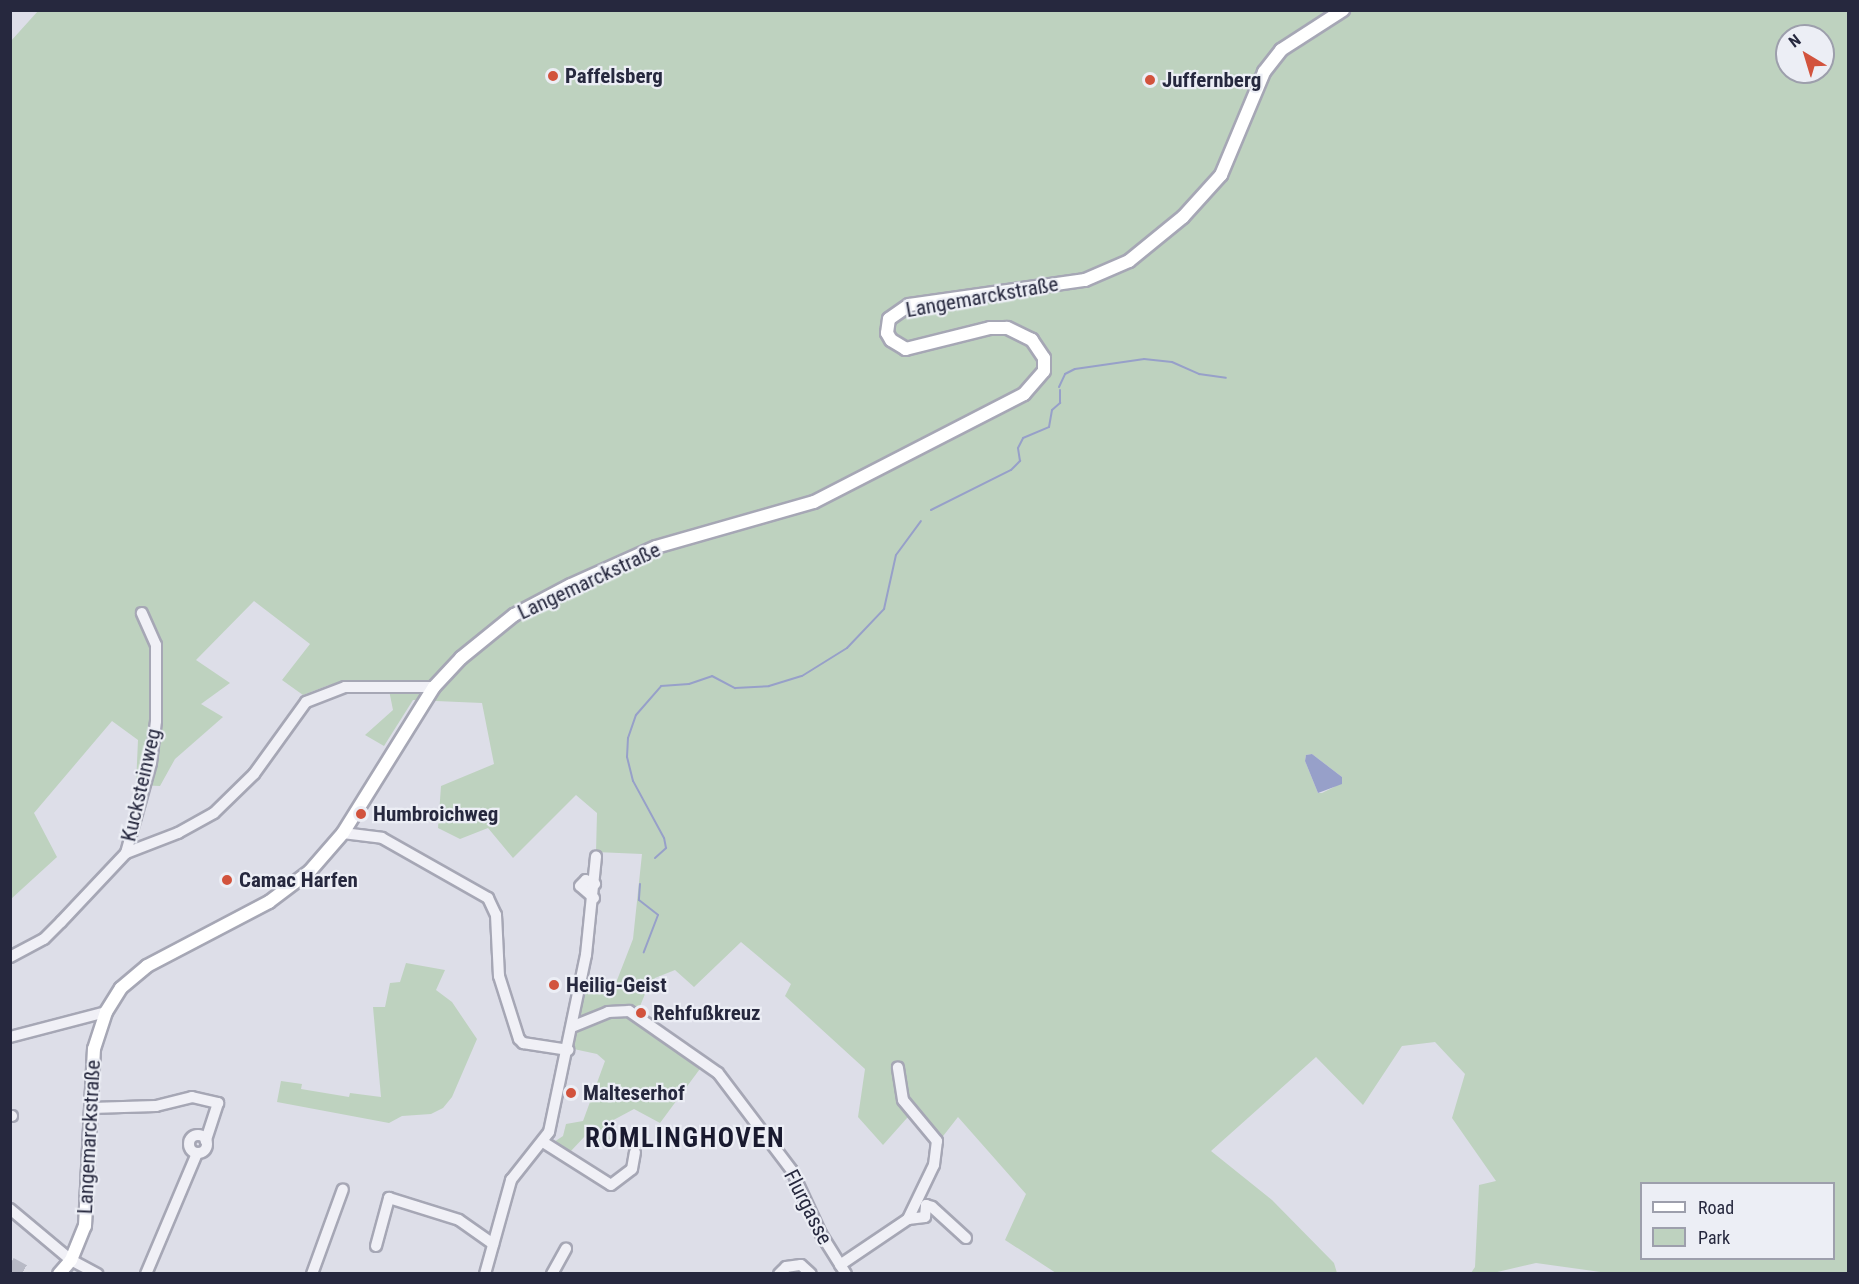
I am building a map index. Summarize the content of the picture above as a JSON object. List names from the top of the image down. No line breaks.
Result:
{"streets":{"main road":["Langemarckstraße"],"street":["Kucksteinweg","Flurgasse"]},"districts":["RÖMLINGHOVEN"],"places":["Paffelsberg","Juffernberg","Humbroichweg","Camac Harfen","Heilig-Geist","Rehfußkreuz","Malteserhof"],"legend":["Road","Park"],"north":"top left"}
